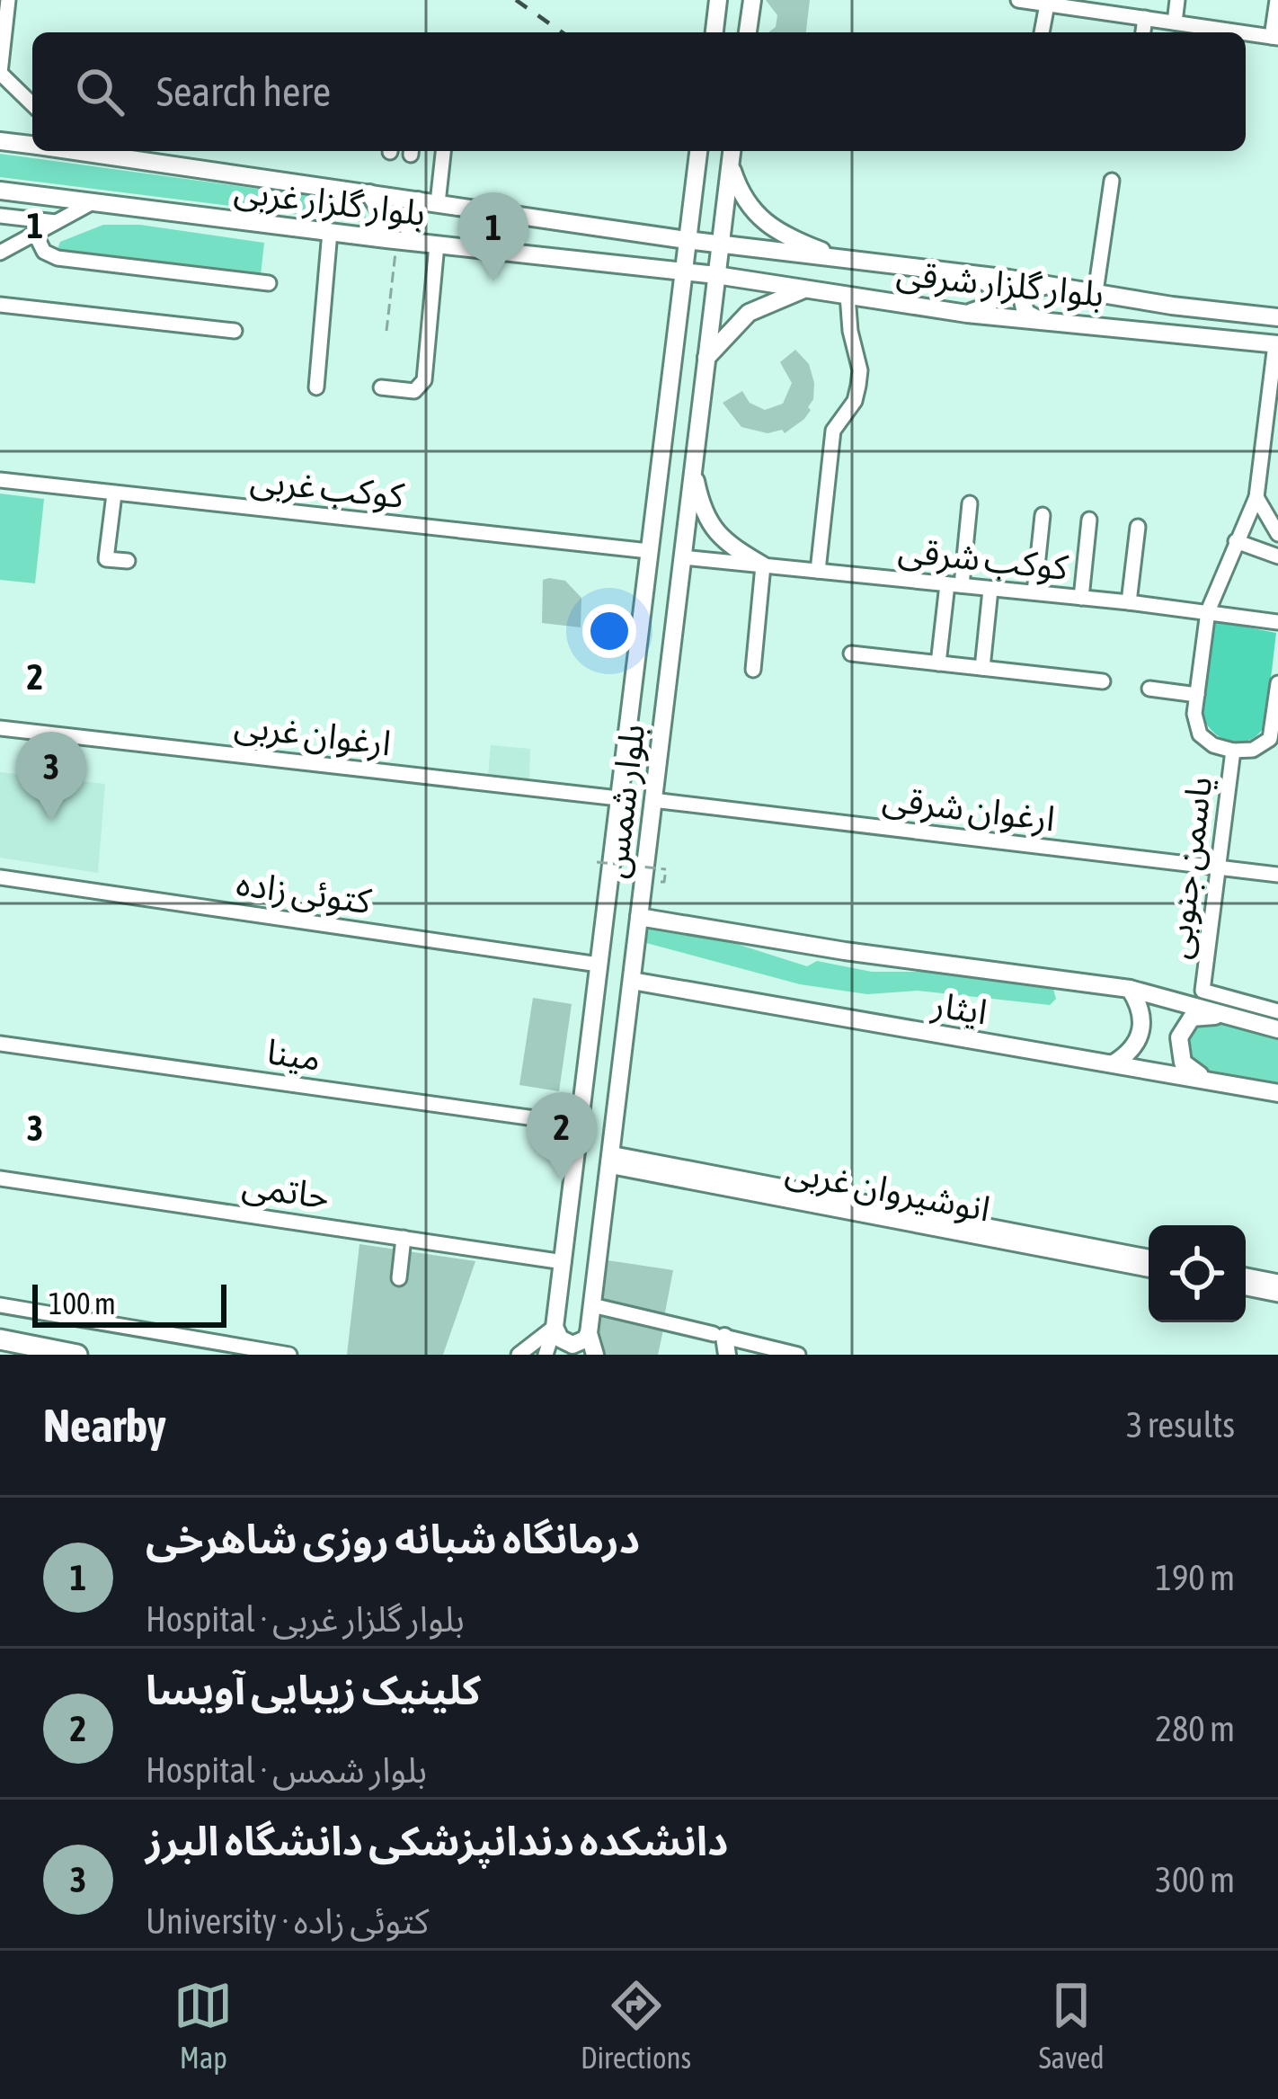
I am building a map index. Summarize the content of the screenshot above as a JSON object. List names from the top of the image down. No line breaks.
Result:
{"streets":{"main road":["بلوار گلزار غربی","بلوار گلزار شرقی","بلوار شمس","ایثار"],"street":["کوکب غربی","کوکب شرقی","ارغوان غربی","ارغوان شرقی","یاسمن جنوبی","کتوئی زاده","مینا","انوشیروان غربی","حاتمی"]},"crossings":[["بلوار گلزار غربی","بلوار گلزار شرقی"],["بلوار گلزار غربی","بلوار شمس"],["بلوار گلزار شرقی","بلوار شمس"],["بلوار گلزار شرقی","یاسمن جنوبی"],["کوکب غربی","بلوار شمس"],["کوکب شرقی","بلوار شمس"],["کوکب شرقی","یاسمن جنوبی"],["ارغوان غربی","بلوار شمس"],["بلوار شمس","ارغوان شرقی"],["بلوار شمس","کتوئی زاده"],["بلوار شمس","ایثار"],["بلوار شمس","مینا"],["بلوار شمس","انوشیروان غربی"],["بلوار شمس","حاتمی"],["ارغوان شرقی","یاسمن جنوبی"]],"scale_bar":"100 m","page":{"search":"Search here","pins":["1","3","2"],"scale":"100 m","heading":["Nearby","3 results"],"list":[{"mark":"1","name":"درمانگاه شبانه روزی شاهرخی","note":"Hospital · بلوار گلزار غربی","value":"190 m"},{"mark":"2","name":"کلینیک زیبایی آویسا","note":"Hospital · بلوار شمس","value":"280 m"},{"mark":"3","name":"دانشکده دندانپزشکی دانشگاه البرز","note":"University · کتوئی زاده","value":"300 m"}],"nav":["Map","Directions","Saved"]},"grid":{"rows":["1","2","3"]}}
